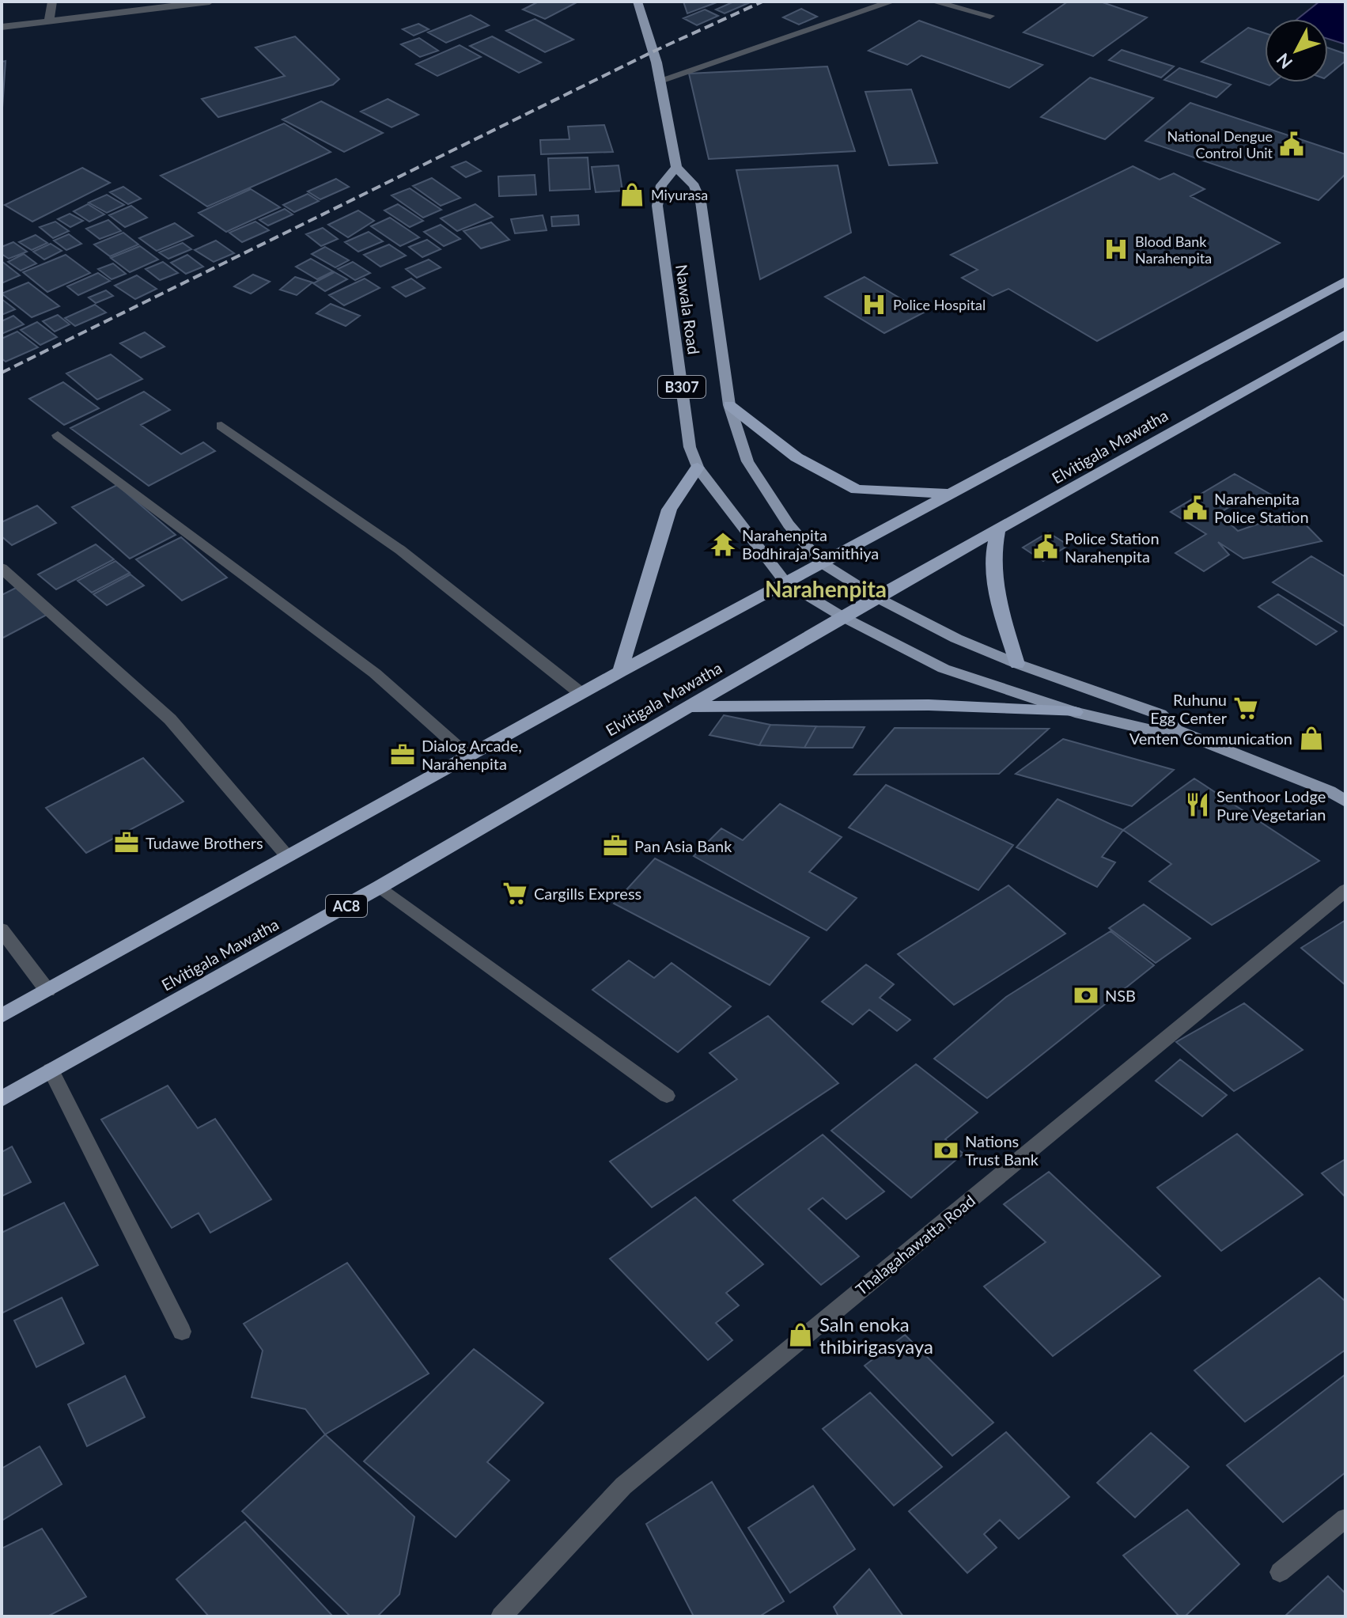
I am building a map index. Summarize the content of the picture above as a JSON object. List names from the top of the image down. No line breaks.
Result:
{"streets":{"highway":["Elvitigala Mawatha","AC8"],"main road":["Nawala Road","B307"],"street":["Thalagahawatta Road"]},"crossings":[["Nawala Road","Elvitigala Mawatha"]],"districts":["Narahenpita"],"places":{"public building":["National Dengue Control Unit","Narahenpita Police Station","Police Station Narahenpita"],"shop":["Miyurasa","Venten Communication","Saln enoka thibirigasyaya"],"hospital":["Blood Bank Narahenpita","Police Hospital"],"temple":["Narahenpita Bodhiraja Samithiya"],"supermarket":["Ruhunu Egg Center","Cargills Express"],"office":["Dialog Arcade, Narahenpita","Tudawe Brothers","Pan Asia Bank"],"restaurant":["Senthoor Lodge Pure Vegetarian"],"bank":["NSB","Nations Trust Bank"]},"north":"bottom left"}
